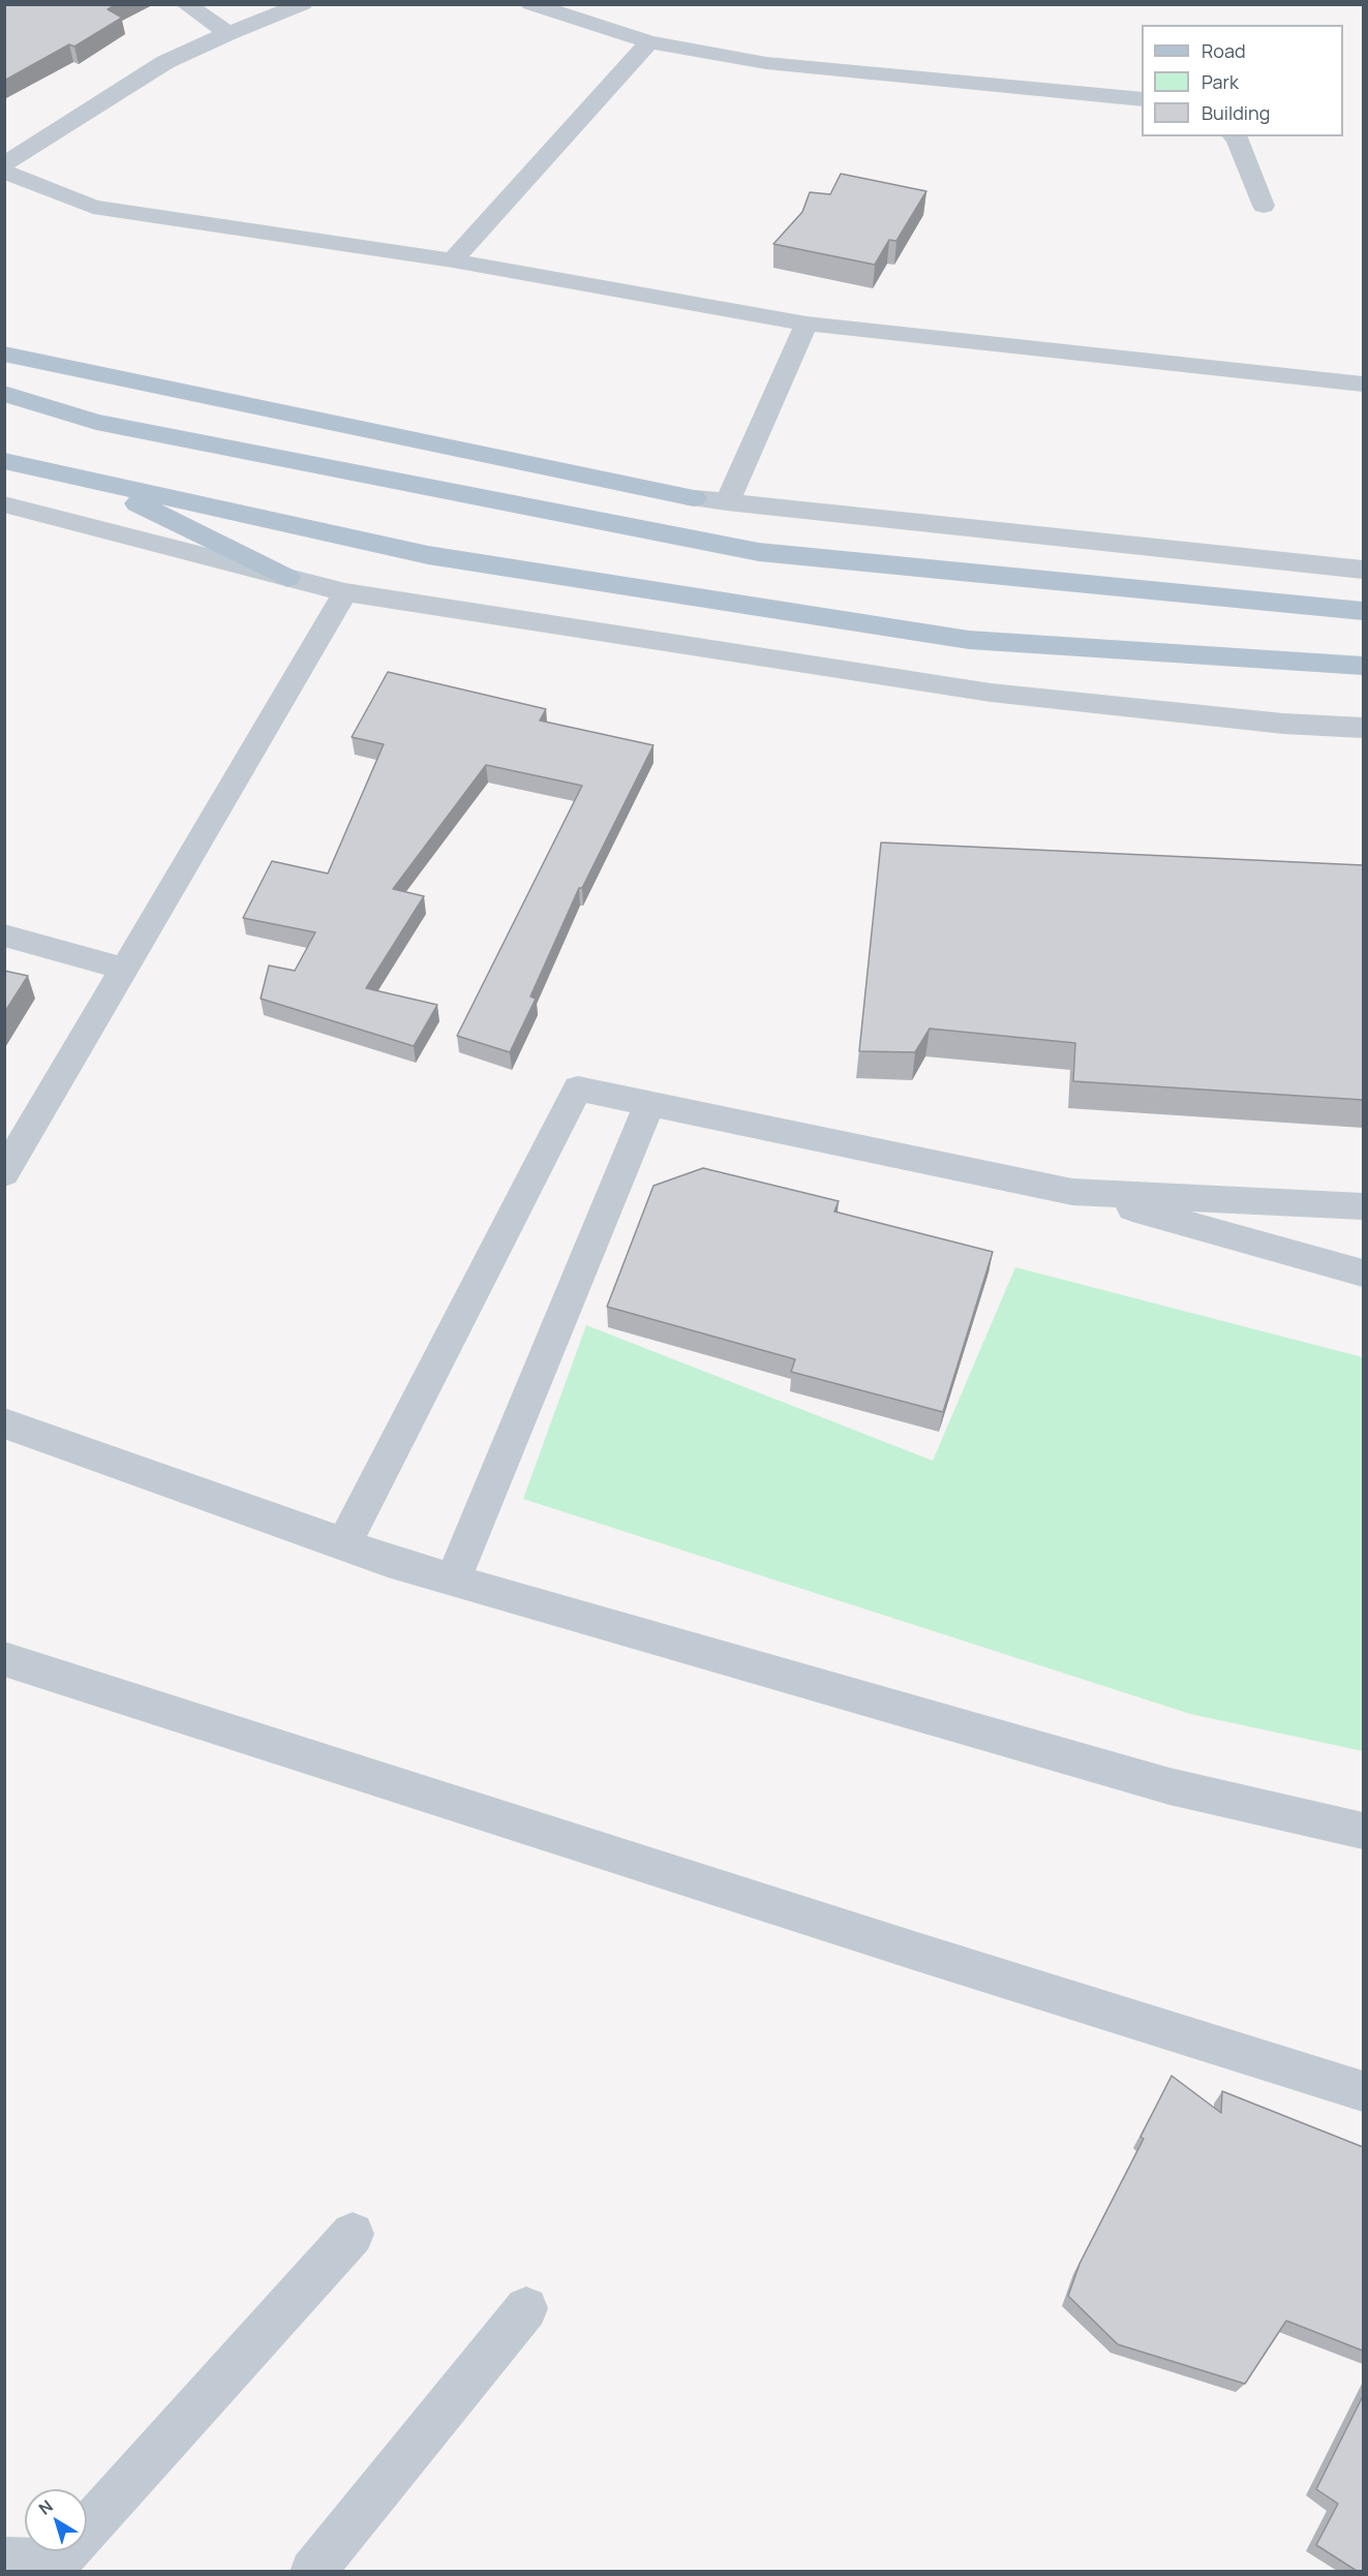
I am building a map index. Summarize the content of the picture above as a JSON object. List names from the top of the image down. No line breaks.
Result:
{"legend":["Road","Park","Building"],"north":"top left"}
